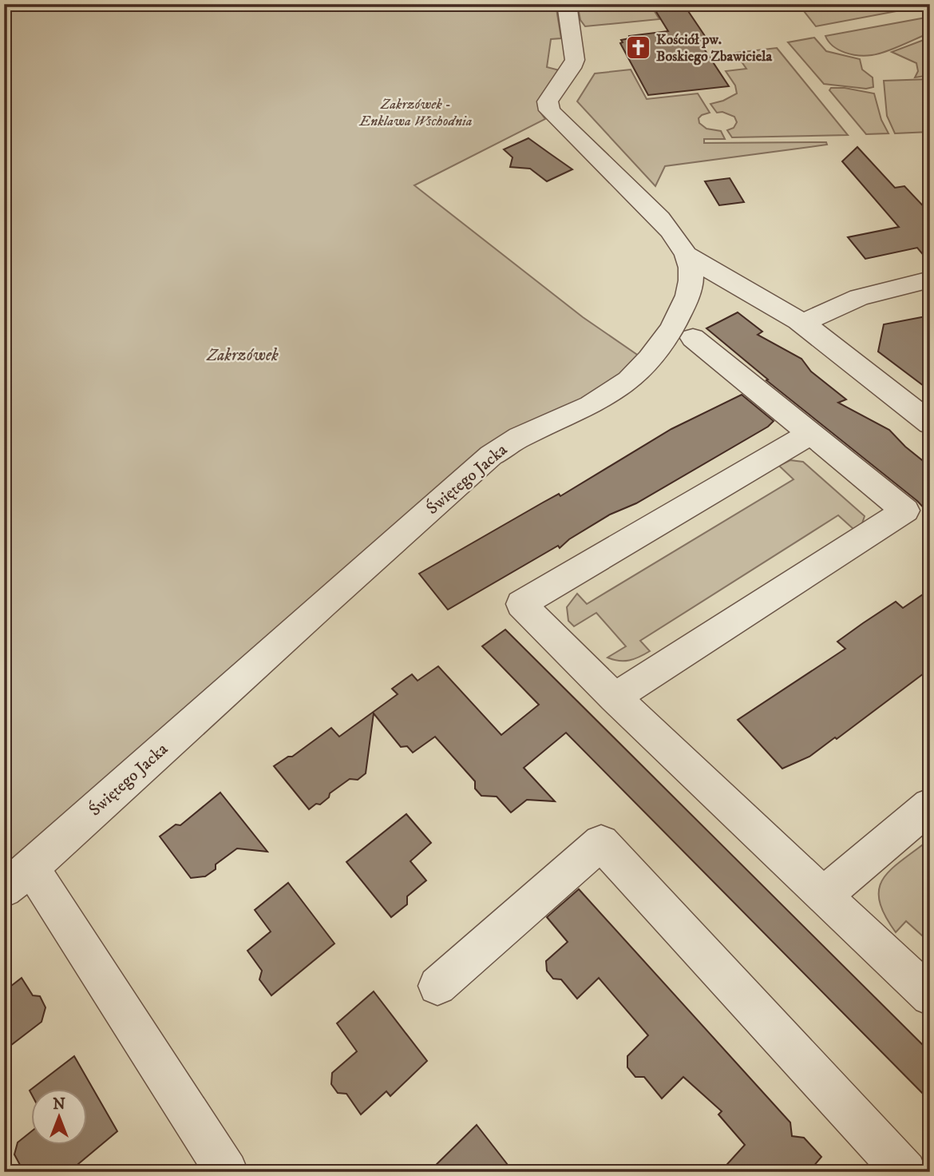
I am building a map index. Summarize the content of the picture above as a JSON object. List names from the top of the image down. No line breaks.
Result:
{"streets":{"street":["Świętego Jacka"]},"parks":["Zakrzówek - Enklawa Wschodnia","Zakrzówek"],"places":{"church":["Kościół pw. Boskiego Zbawiciela"]},"north":"top"}
